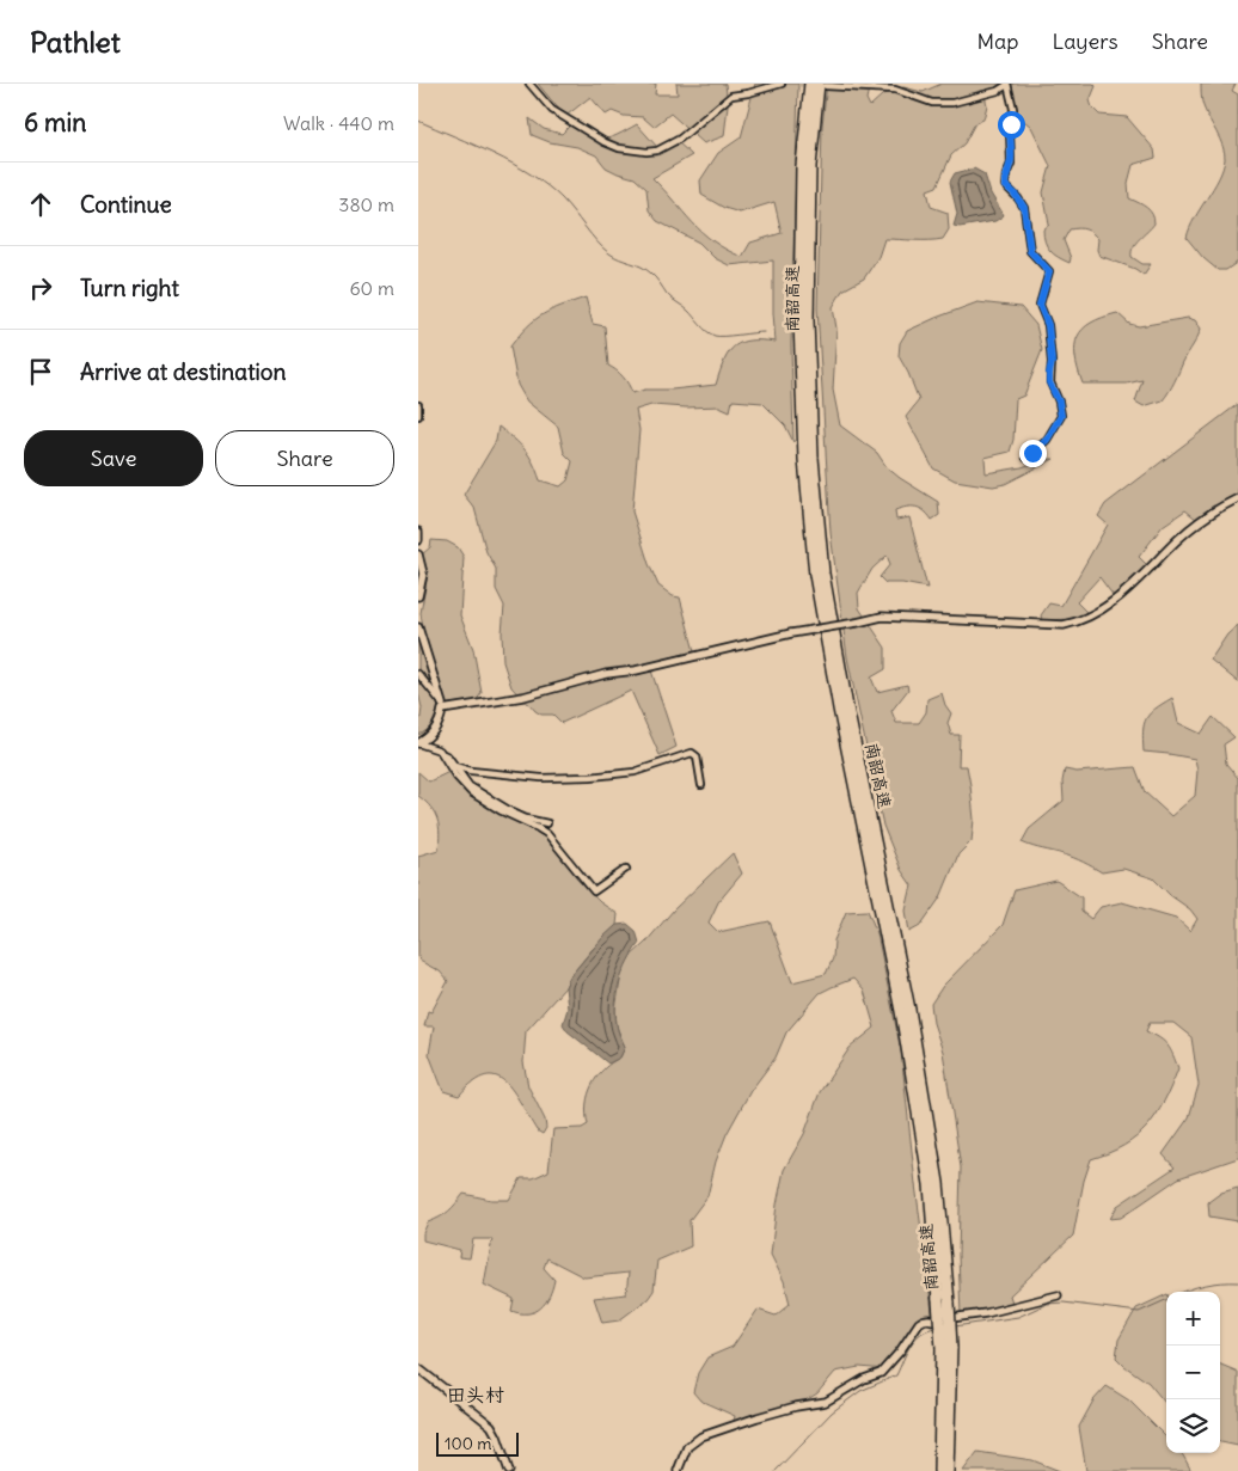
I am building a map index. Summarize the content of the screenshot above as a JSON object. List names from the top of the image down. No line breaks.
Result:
{"streets":{"highway":["南韶高速"]},"districts":["田头村"],"scale_bar":"100 m","page":{"header":"Pathlet","nav":["Map","Layers","Share"],"heading":["6 min","Walk · 440 m"],"list":[["Continue","380 m"],["Turn right","60 m"],"Arrive at destination"],"buttons":["Save","Share"],"map_buttons":["+","−"],"scale":"100 m"}}
